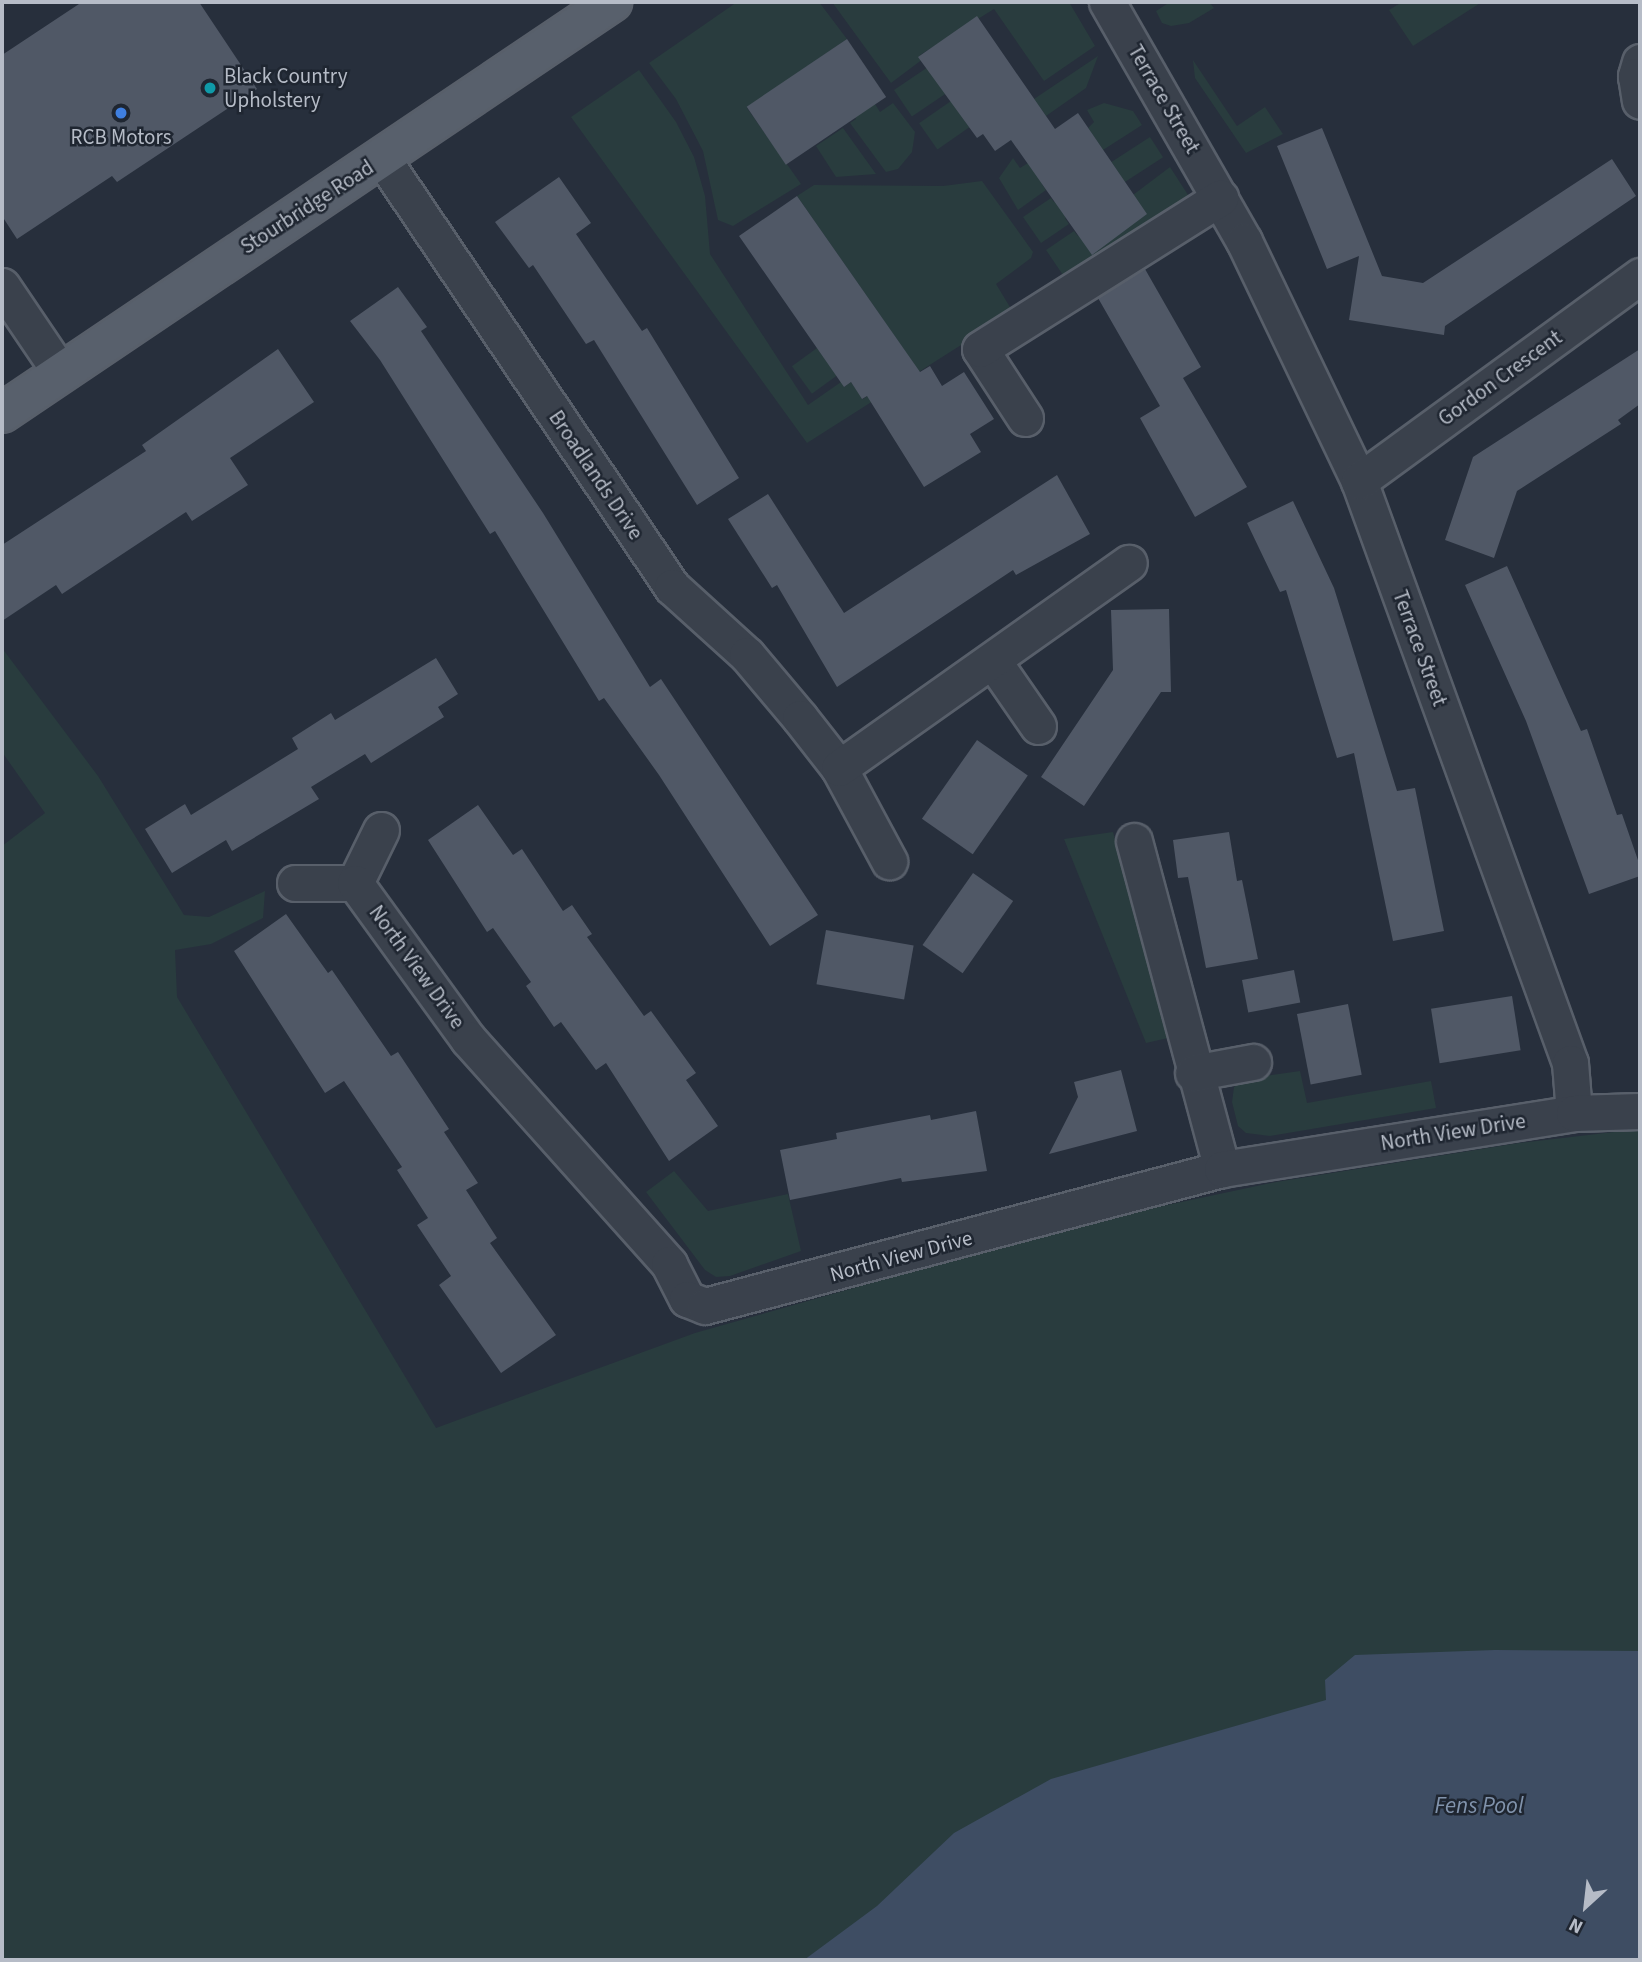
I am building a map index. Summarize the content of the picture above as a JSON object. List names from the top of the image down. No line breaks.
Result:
{"streets":{"main road":["Stourbridge Road"],"street":["Terrace Street","Gordon Crescent","Broadlands Drive","North View Drive"]},"crossings":[["Terrace Street","Gordon Crescent"],["Terrace Street","North View Drive"],["Stourbridge Road","Broadlands Drive"]],"water":["Fens Pool"],"places":["Black Country Upholstery","RCB Motors"],"north":"bottom left"}
